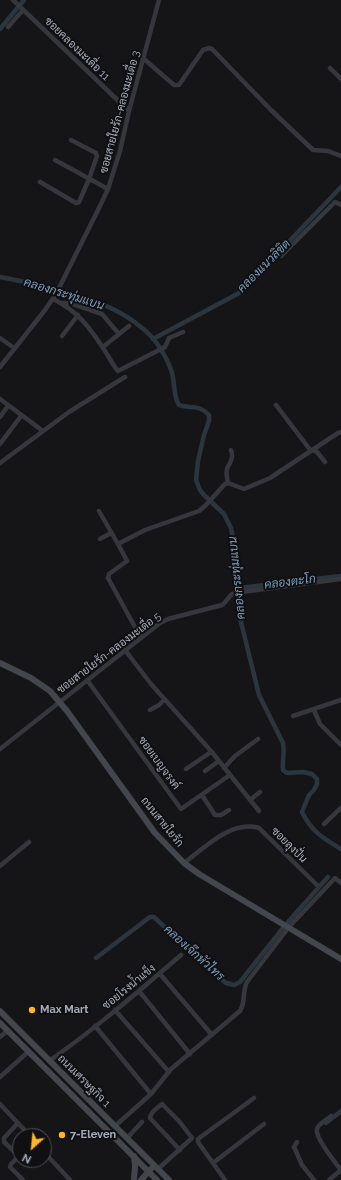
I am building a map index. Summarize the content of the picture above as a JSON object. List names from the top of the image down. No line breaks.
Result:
{"streets":{"main road":["ถนนสายใยรัก","ถนนเศรษฐกิจ 1"],"street":["ซอยคลองมะเดื่อ 11","ซอยสายใยรัก-คลองมะเดื่อ 3","ซอยสายใยรัก-คลองมะเดื่อ 5","ซอยเบญจรงค์","ซอยลุงปั่น","ซอยโรงน้ำแข็ง"]},"crossings":[["ซอยคลองมะเดื่อ 11","ซอยสายใยรัก-คลองมะเดื่อ 3"],["ซอยสายใยรัก-คลองมะเดื่อ 5","ซอยเบญจรงค์"],["ซอยสายใยรัก-คลองมะเดื่อ 5","ถนนสายใยรัก"],["ถนนสายใยรัก","ซอยลุงปั่น"],["ซอยโรงน้ำแข็ง","ถนนเศรษฐกิจ 1"]],"water":["คลองแนวลิขิต","คลองกระทุ่มแบน","คลองตะโก","คลองเจ๊กหัวไทร"],"places":["Max Mart","7-Eleven"],"north":"bottom left"}
